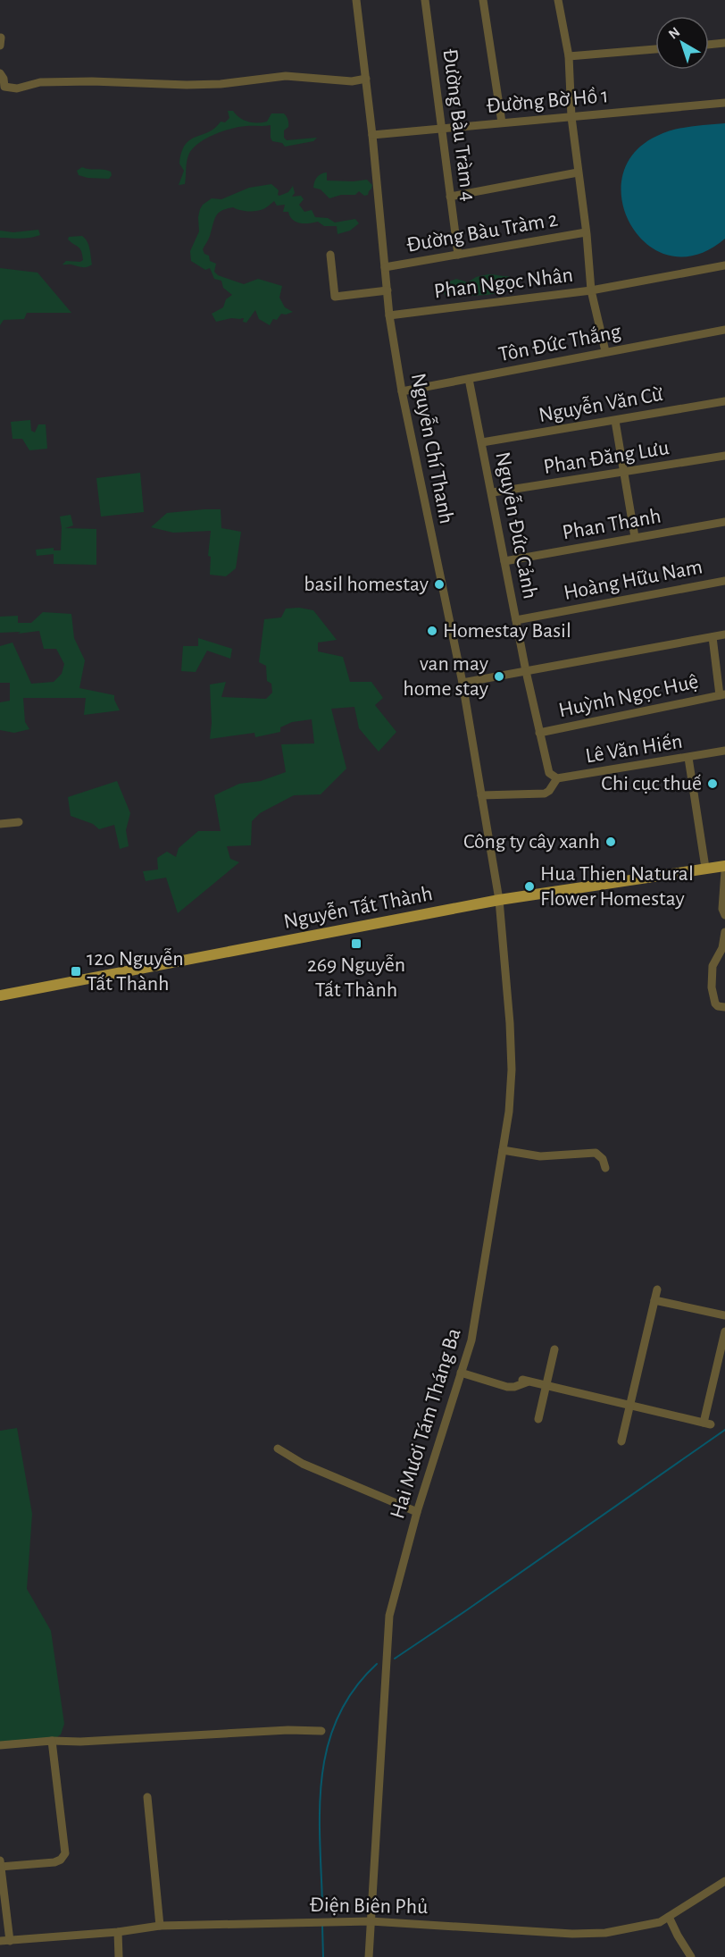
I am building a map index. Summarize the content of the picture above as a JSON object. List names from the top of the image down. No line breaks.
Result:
{"streets":{"main road":["Nguyễn Tất Thành"],"street":["Đường Bờ Hồ 1","Đường Bàu Tràm 4","Đường Bàu Tràm 2","Phan Ngọc Nhân","Tôn Đức Thắng","Nguyễn Văn Cừ","Nguyễn Chí Thanh","Phan Đăng Lưu","Phan Thanh","Nguyễn Đức Cảnh","Hoàng Hữu Nam","Huỳnh Ngọc Huệ","Lê Văn Hiến","Hai Mươi Tám Tháng Ba","Điện Biên Phủ"]},"crossings":[["Đường Bờ Hồ 1","Đường Bàu Tràm 4"],["Đường Bờ Hồ 1","Nguyễn Chí Thanh"],["Đường Bàu Tràm 4","Đường Bàu Tràm 2"],["Đường Bàu Tràm 2","Nguyễn Chí Thanh"],["Phan Ngọc Nhân","Tôn Đức Thắng"],["Phan Ngọc Nhân","Nguyễn Chí Thanh"],["Tôn Đức Thắng","Nguyễn Chí Thanh"],["Tôn Đức Thắng","Nguyễn Đức Cảnh"],["Nguyễn Văn Cừ","Nguyễn Đức Cảnh"],["Nguyễn Chí Thanh","Nguyễn Tất Thành"],["Nguyễn Chí Thanh","Hai Mươi Tám Tháng Ba"],["Phan Đăng Lưu","Nguyễn Đức Cảnh"],["Phan Thanh","Nguyễn Đức Cảnh"],["Nguyễn Đức Cảnh","Hoàng Hữu Nam"],["Nguyễn Đức Cảnh","Huỳnh Ngọc Huệ"],["Nguyễn Đức Cảnh","Lê Văn Hiến"],["Nguyễn Tất Thành","Hai Mươi Tám Tháng Ba"],["Hai Mươi Tám Tháng Ba","Điện Biên Phủ"]],"places":{"other":["basil homestay","Homestay Basil","van may home stay","Chi cục thuế","Công ty cây xanh","Hua Thien Natural Flower Homestay"],"transit":["269 Nguyễn Tất Thành","120 Nguyễn Tất Thành"]},"north":"top left"}
